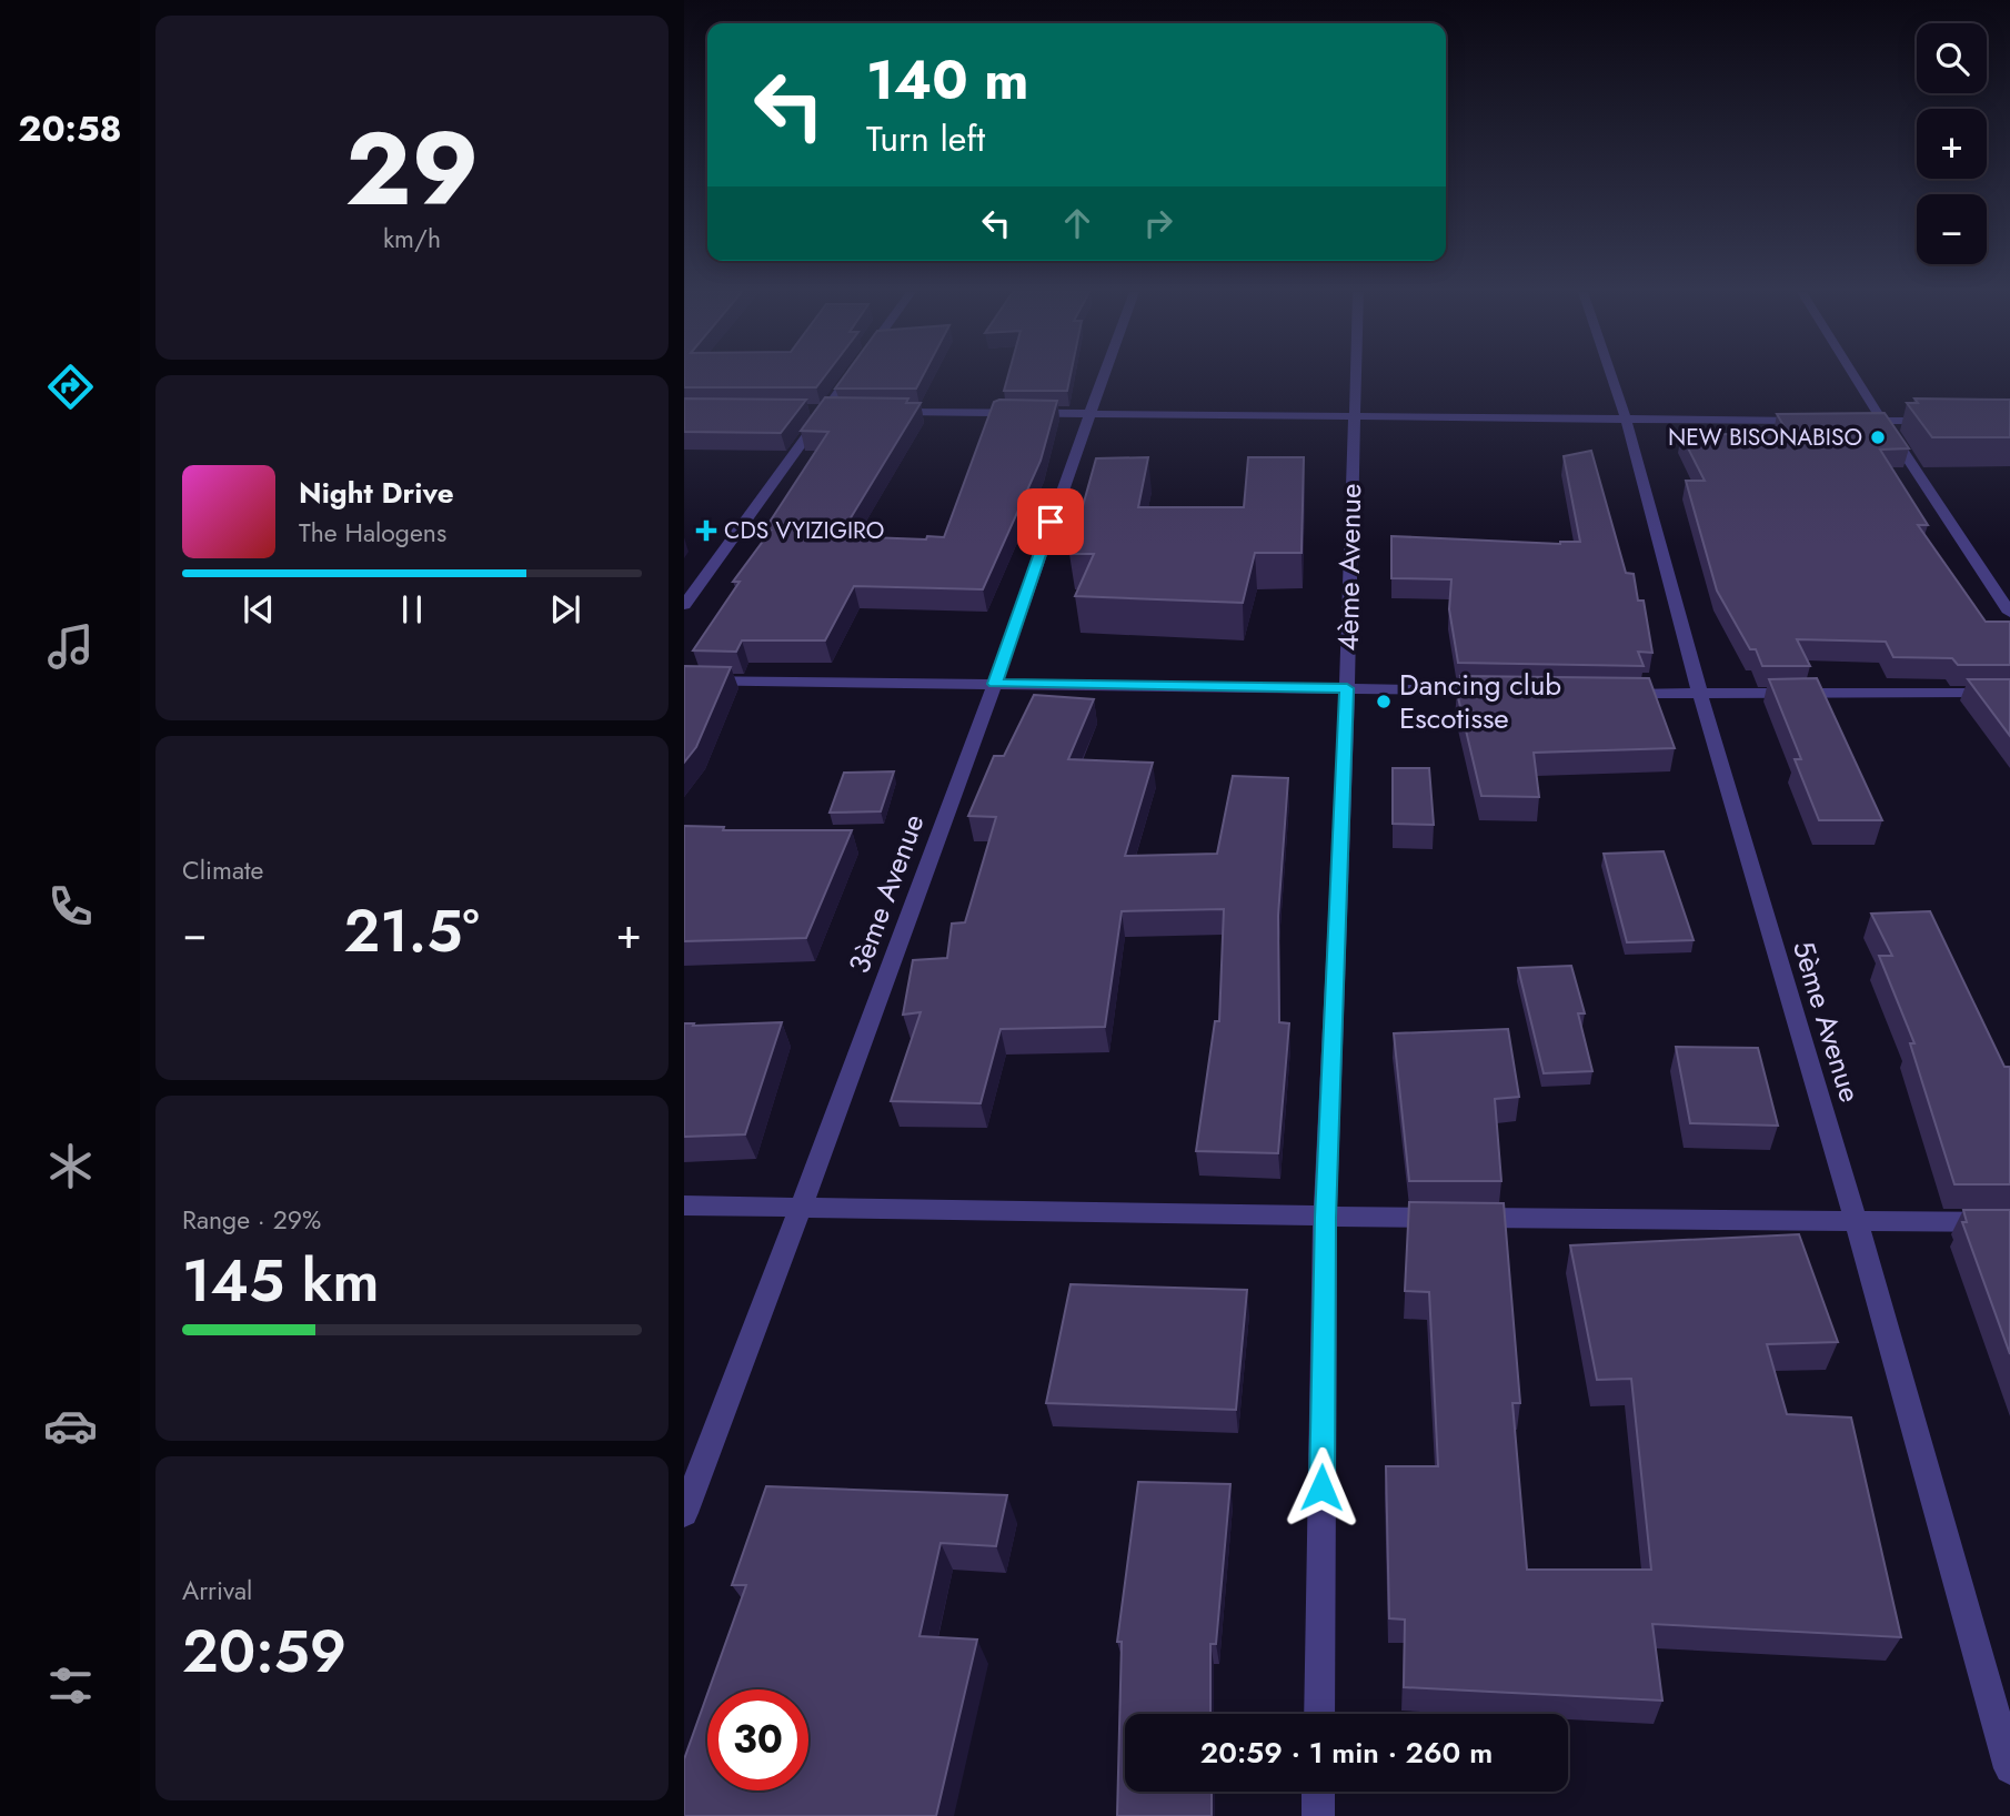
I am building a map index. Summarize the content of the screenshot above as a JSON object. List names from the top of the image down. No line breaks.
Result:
{"streets":{"street":["4ème Avenue","3ème Avenue","5ème Avenue"]},"places":{"other":["NEW BISONABISO","Dancing club Escotisse"],"health":["CDS VYIZIGIRO"]},"page":{"tabs":"20:58","tile":[["29","km/h"],"Climate",["Range · 29%","145 km"],["Arrival","20:59"]],"map_buttons":["+","−"],"turn":["140 m","Turn left"],"song":["Night Drive","The Halogens"],"heat":["−","21.5°","+"],"limit":"30","trip":"20:59 · 1 min · 260 m"}}
